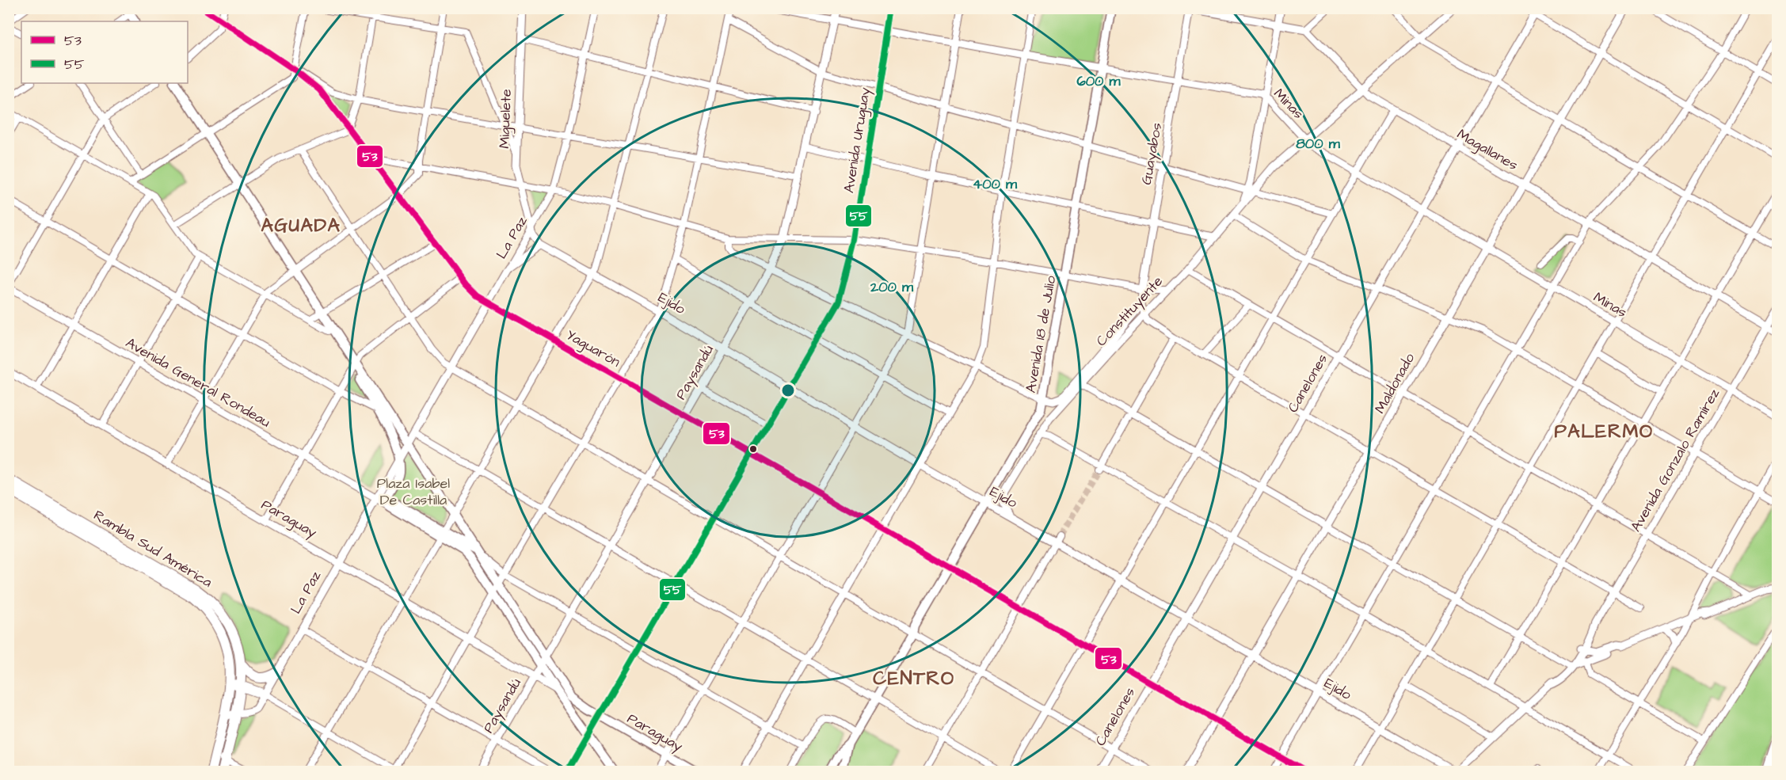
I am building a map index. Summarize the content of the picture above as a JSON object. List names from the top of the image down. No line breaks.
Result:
{"streets":{"main road":["La Paz","Avenida 18 de Julio","Avenida General Rondeau","Paraguay","Rambla Sud América"],"street":["Minas","Miguelete","Avenida Uruguay","Magallanes","Guayabos","Ejido","Constituyente","Yaguarón","Paysandú","Canelones","Maldonado","Avenida Gonzalo Ramírez"]},"crossings":[["Minas","Avenida Uruguay"],["Minas","Guayabos"],["Minas","Constituyente"],["Minas","Avenida 18 de Julio"],["Minas","Paysandú"],["Minas","Canelones"],["Minas","Maldonado"],["Minas","Avenida Gonzalo Ramírez"],["Miguelete","La Paz"],["Miguelete","Yaguarón"],["Avenida Uruguay","Ejido"],["Avenida Uruguay","Yaguarón"],["Avenida Uruguay","Avenida General Rondeau"],["Avenida Uruguay","Paraguay"],["Magallanes","Constituyente"],["Magallanes","Canelones"],["Magallanes","Maldonado"],["Magallanes","Avenida Gonzalo Ramírez"],["Guayabos","Constituyente"],["La Paz","Yaguarón"],["La Paz","Avenida General Rondeau"],["La Paz","Paraguay"],["La Paz","Rambla Sud América"],["Ejido","Avenida 18 de Julio"],["Ejido","Paysandú"],["Ejido","Canelones"],["Ejido","Maldonado"],["Ejido","Avenida Gonzalo Ramírez"],["Constituyente","Avenida 18 de Julio"],["Avenida 18 de Julio","Yaguarón"],["Yaguarón","Paysandú"],["Yaguarón","Canelones"],["Yaguarón","Maldonado"],["Paysandú","Avenida General Rondeau"],["Paysandú","Paraguay"],["Avenida General Rondeau","Paraguay"]],"districts":["AGUADA","PALERMO","CENTRO"],"parks":["Plaza Isabel De Castilla"],"lines":["transit line 53","transit line 55"],"legend":["53","55"],"rings":["600 m","800 m","400 m","200 m"]}
